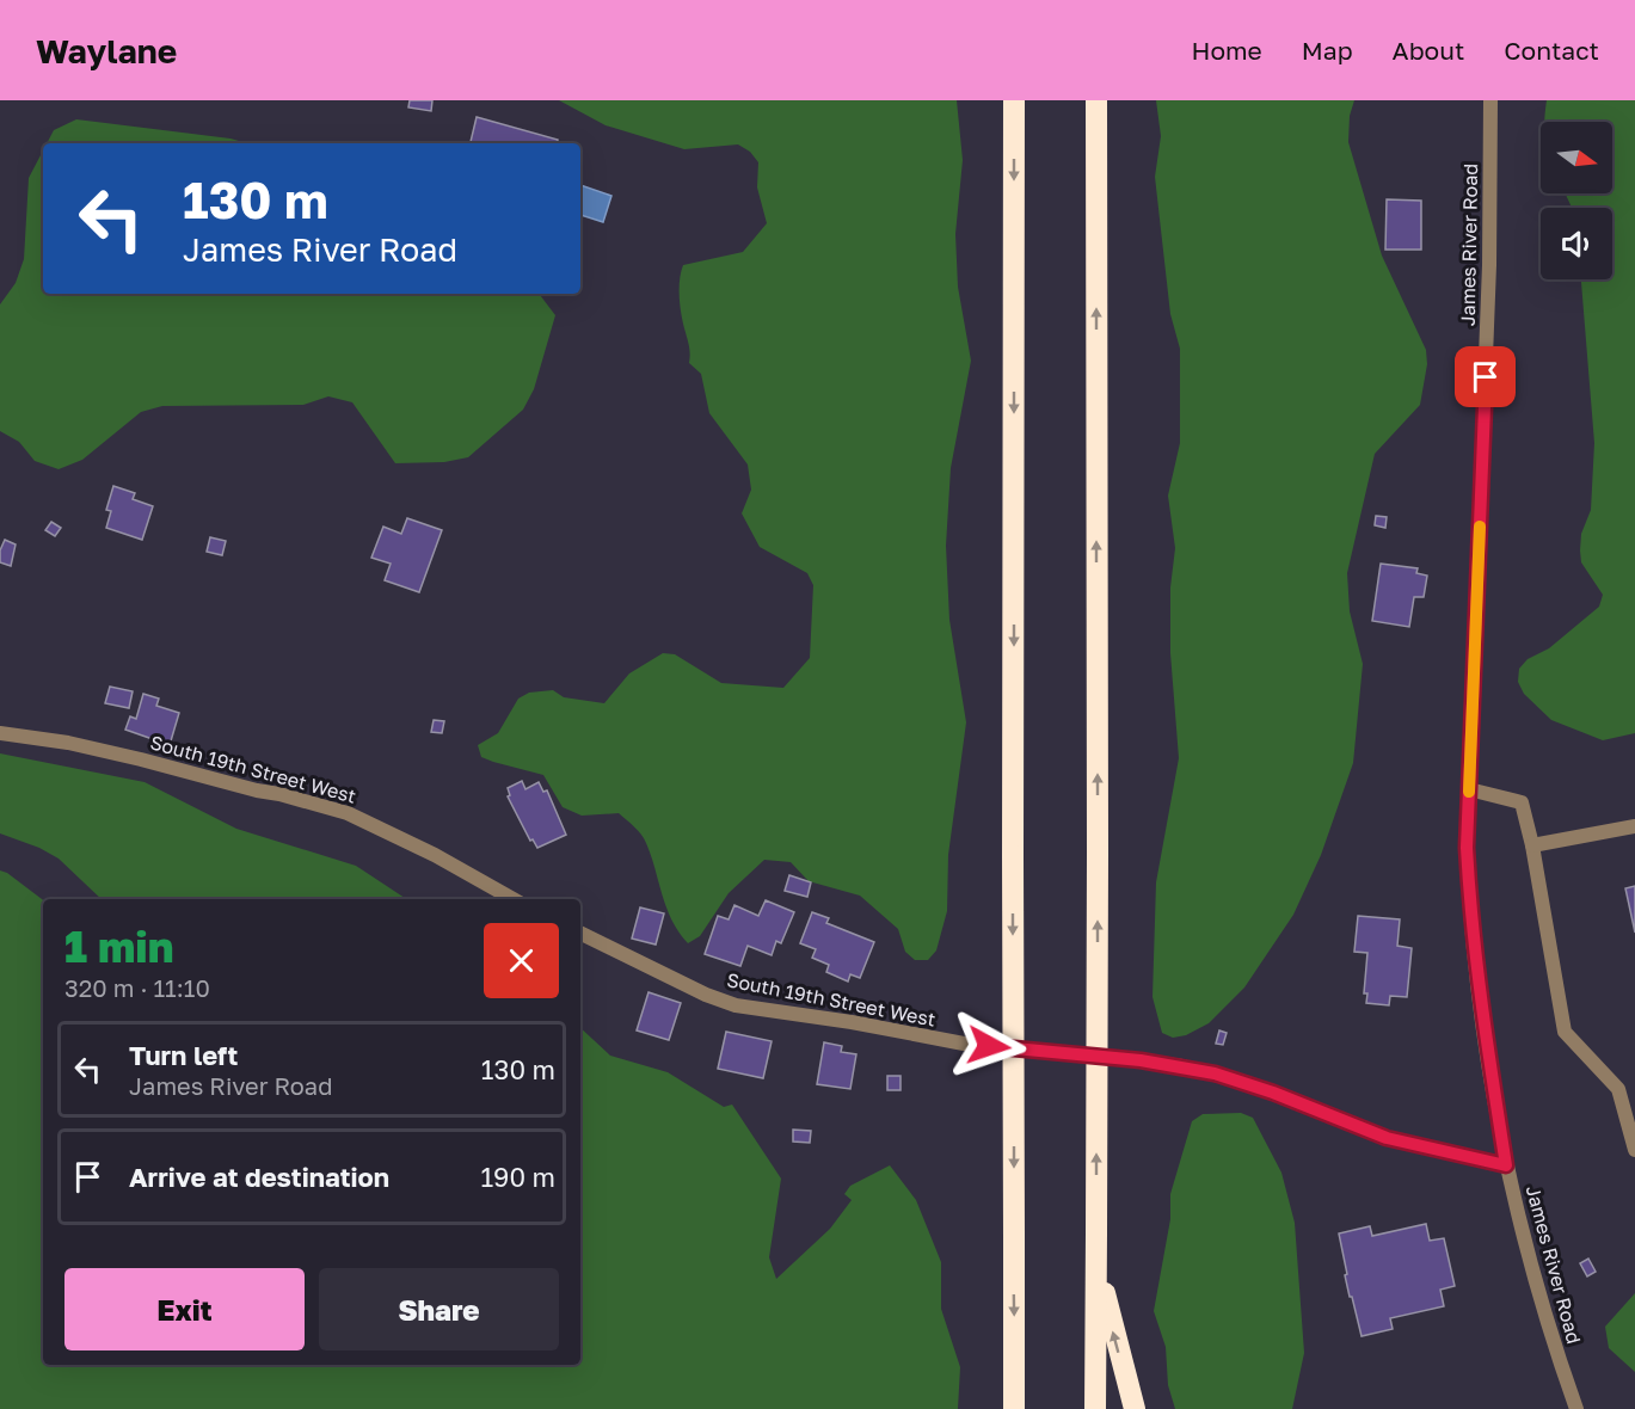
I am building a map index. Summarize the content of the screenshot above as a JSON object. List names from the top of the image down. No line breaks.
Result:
{"streets":{"street":["James River Road","South 19th Street West"]},"crossings":[["James River Road","South 19th Street West"]],"north":"right","page":{"header":"Waylane","nav":["Home","Map","About","Contact"],"turn":["130 m","James River Road"],"heading":["1 min","320 m · 11:10"],"list":[{"name":"Turn left","note":"James River Road","value":"130 m"},{"name":"Arrive at destination","value":"190 m"}],"buttons":["Exit","Share"]}}
